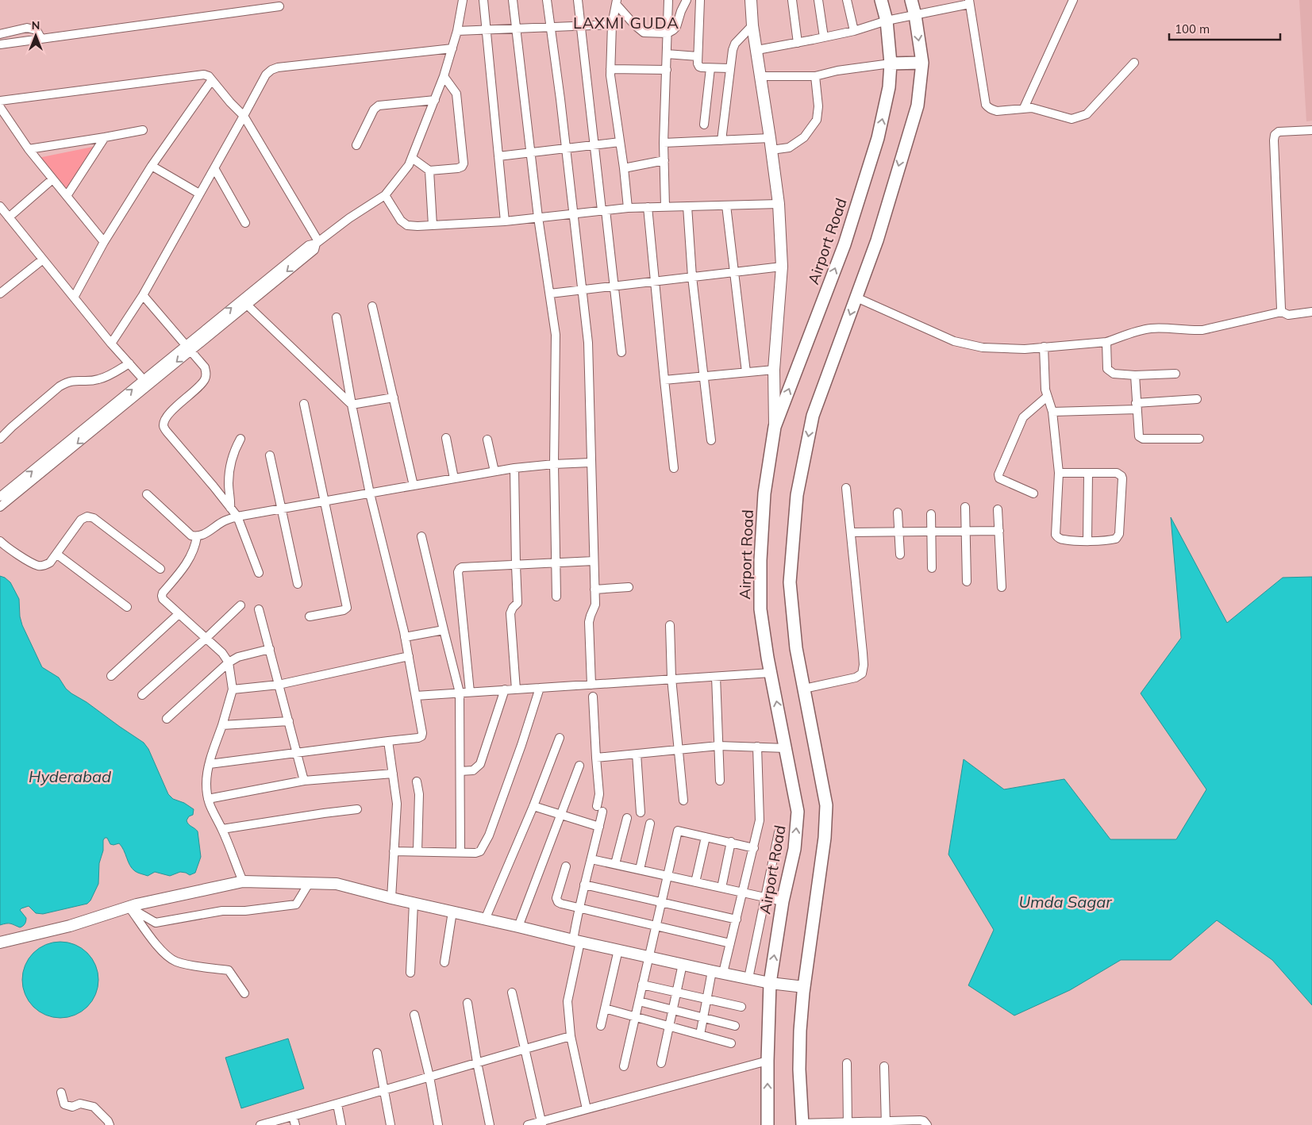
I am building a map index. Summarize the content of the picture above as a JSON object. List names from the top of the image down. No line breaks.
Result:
{"streets":{"main road":["Airport Road"]},"districts":["LAXMI GUDA"],"water":["Hyderabad","Umda Sagar"],"scale_bar":"100 m","north":"top"}
